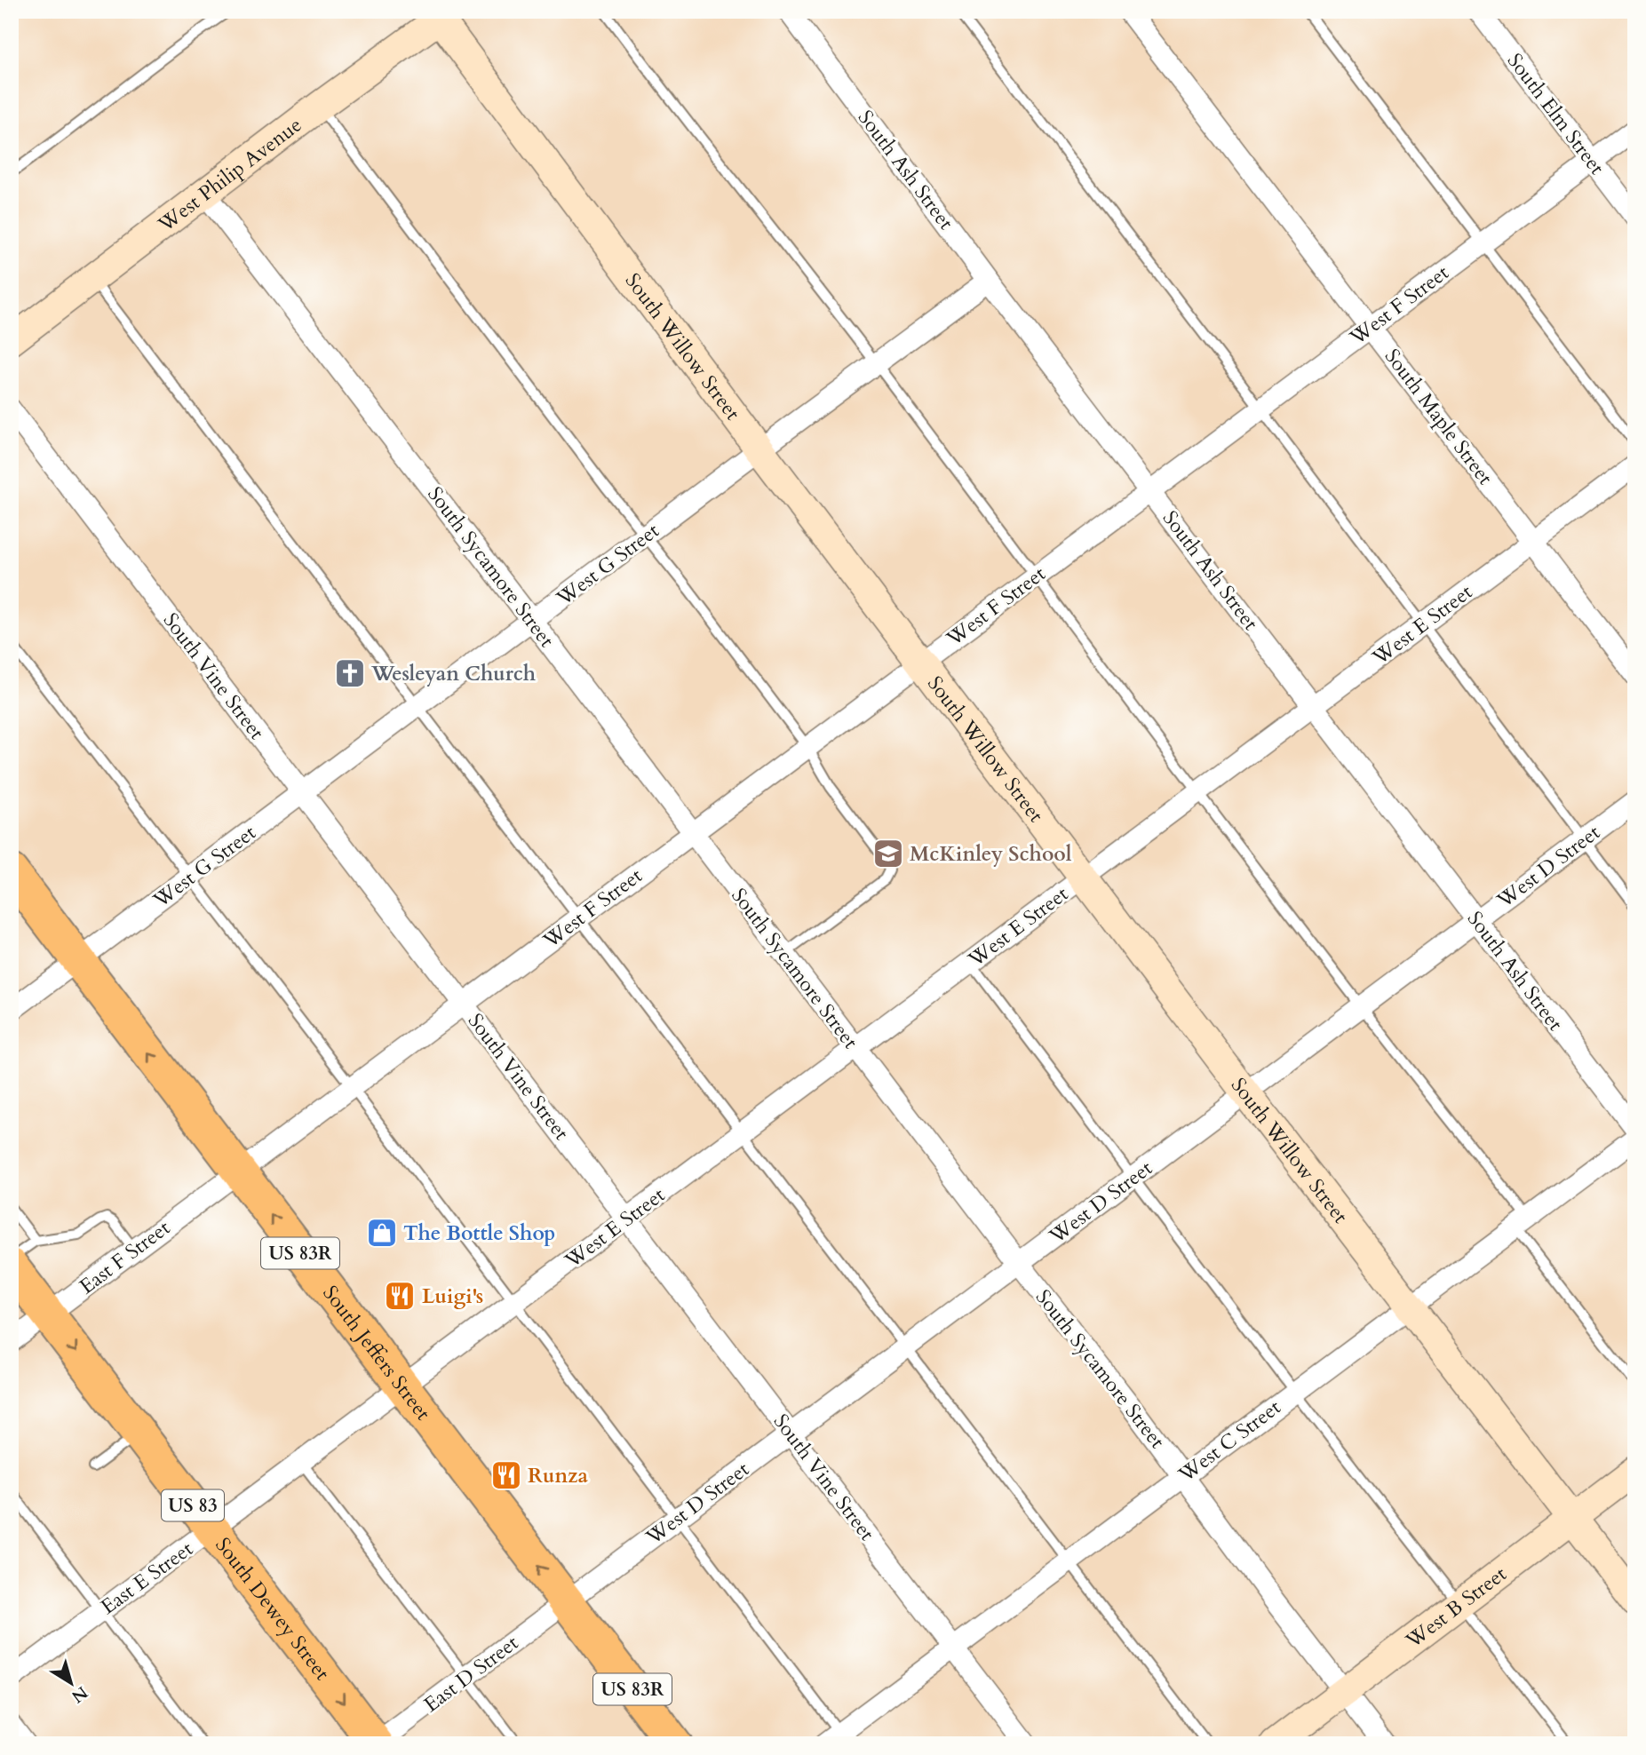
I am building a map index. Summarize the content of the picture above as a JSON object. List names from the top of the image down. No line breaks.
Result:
{"streets":{"highway":["US 83R","South Jeffers Street","US 83","South Dewey Street"],"main road":["West Philip Avenue","South Willow Street","West B Street"],"street":["South Elm Street","South Ash Street","West F Street","South Maple Street","West G Street","South Sycamore Street","West E Street","South Vine Street","West D Street","East F Street","West C Street","East E Street","East D Street"]},"crossings":[["South Elm Street","West F Street"],["South Ash Street","West F Street"],["South Ash Street","West G Street"],["South Ash Street","West E Street"],["South Ash Street","West D Street"],["West Philip Avenue","South Willow Street"],["West Philip Avenue","South Sycamore Street"],["West F Street","South Willow Street"],["West F Street","South Maple Street"],["West F Street","South Sycamore Street"],["West F Street","South Vine Street"],["West F Street","East F Street"],["West F Street","South Jeffers Street"],["South Willow Street","West G Street"],["South Willow Street","West E Street"],["South Willow Street","West D Street"],["South Willow Street","West C Street"],["South Willow Street","West B Street"],["South Maple Street","West E Street"],["West G Street","South Sycamore Street"],["West G Street","South Vine Street"],["West G Street","South Jeffers Street"],["South Sycamore Street","West E Street"],["South Sycamore Street","West D Street"],["South Sycamore Street","West C Street"],["South Sycamore Street","West B Street"],["West E Street","South Vine Street"],["West E Street","South Jeffers Street"],["West E Street","East E Street"],["South Vine Street","West D Street"],["South Vine Street","West C Street"],["West D Street","South Jeffers Street"],["West D Street","East D Street"],["East F Street","South Jeffers Street"],["East F Street","South Dewey Street"],["South Jeffers Street","East E Street"],["South Jeffers Street","East D Street"],["East E Street","South Dewey Street"],["South Dewey Street","East D Street"]],"one_way":["South Jeffers Street","South Dewey Street"],"places":{"church":["Wesleyan Church"],"school or university":["McKinley School"],"shop":["The Bottle Shop"],"restaurant":["Luigi's","Runza"]},"north":"bottom right"}
